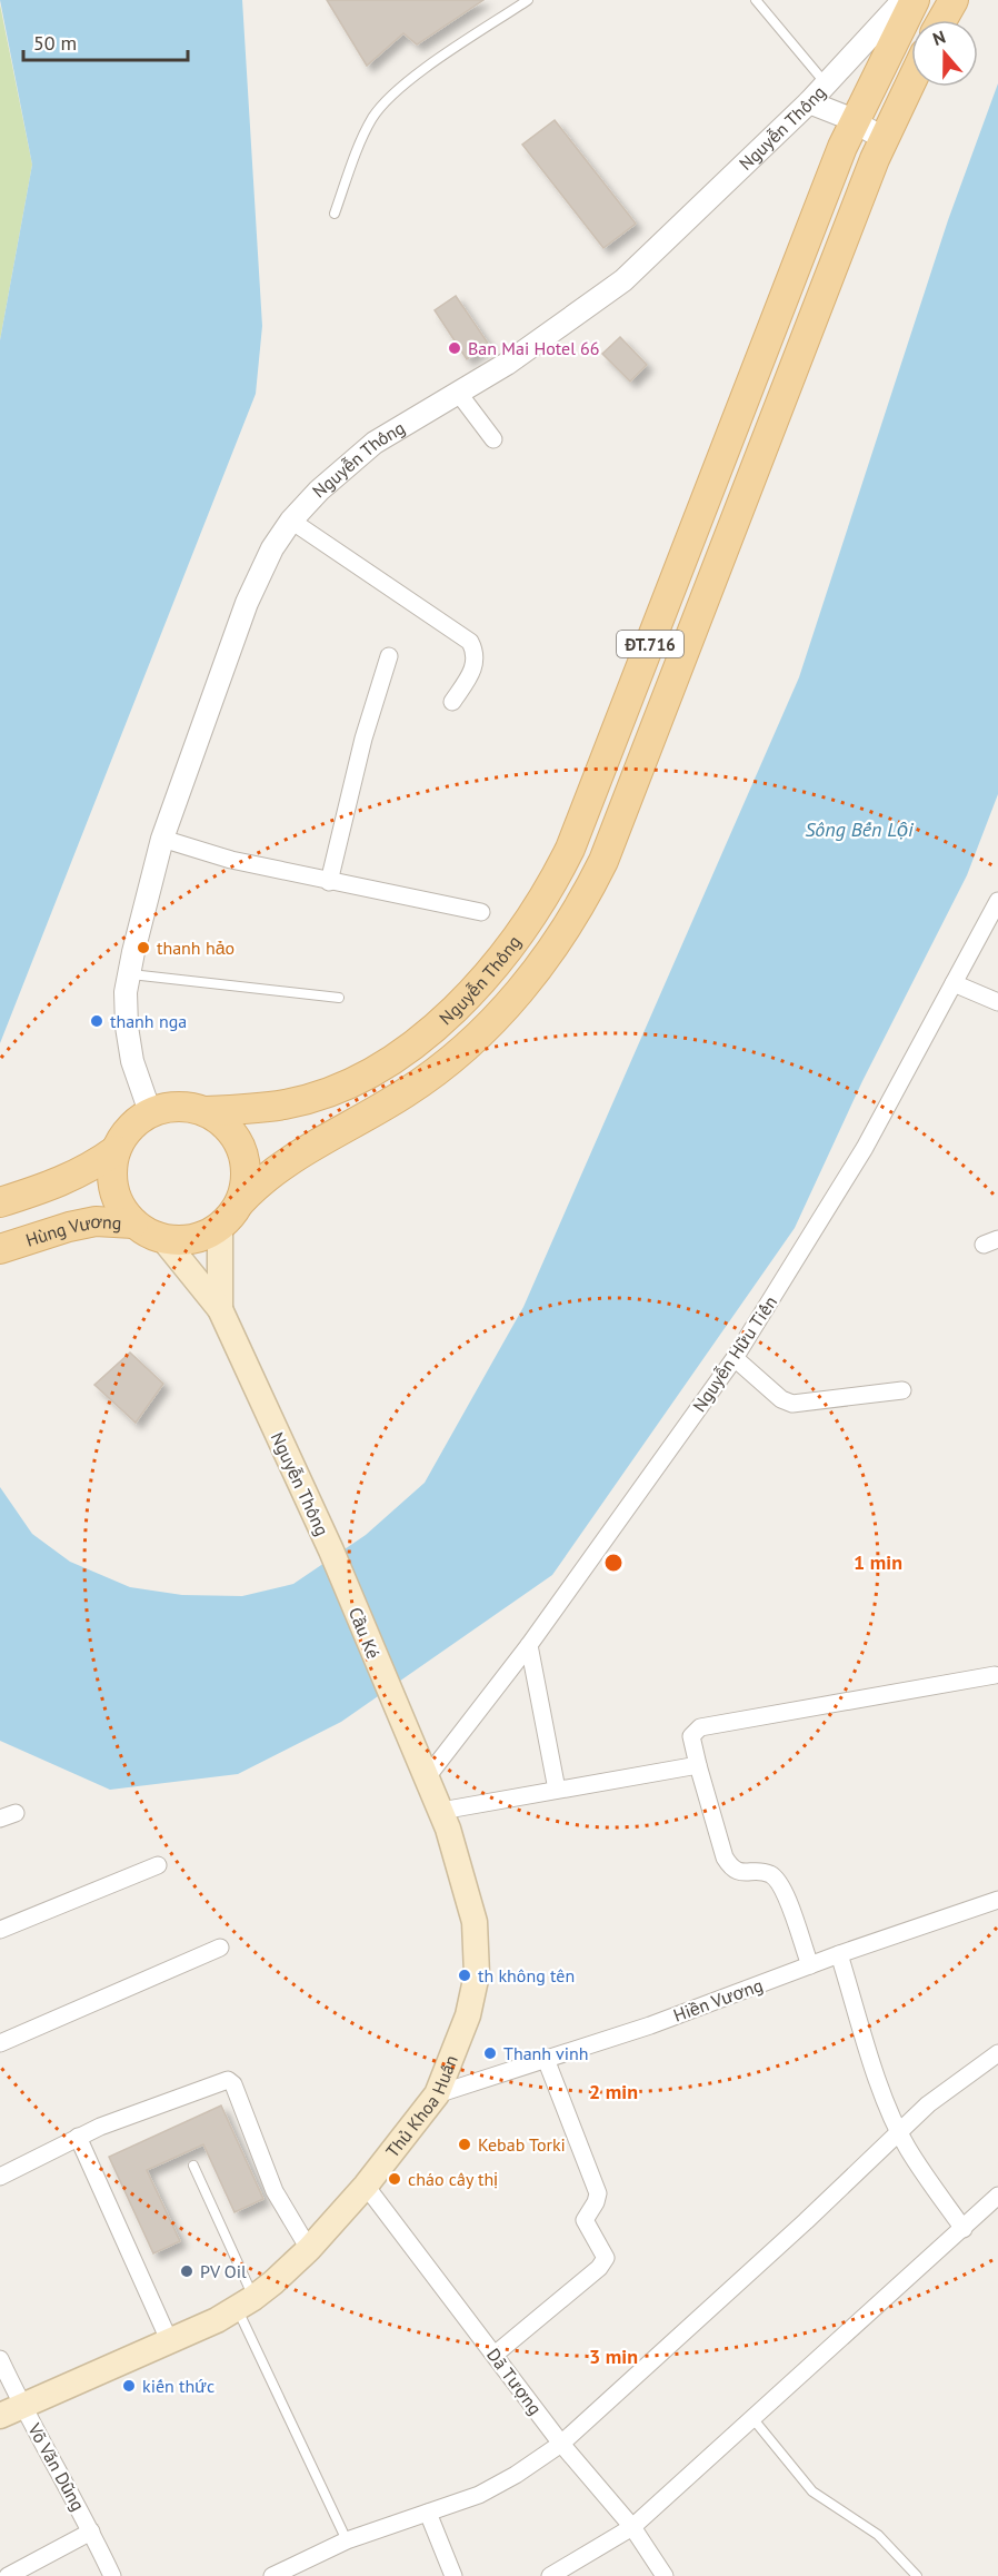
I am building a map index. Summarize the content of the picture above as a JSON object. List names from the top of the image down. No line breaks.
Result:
{"streets":{"main road":["Nguyễn Thông","ĐT.716","Hùng Vương","Cầu Ké","Thủ Khoa Huân"],"street":["Nguyễn Hữu Tiến","Hiền Vương","Dã Tượng","Võ Văn Dũng"]},"crossings":[["Nguyễn Thông","Hùng Vương"],["Nguyễn Thông","Cầu Ké"],["Nguyễn Hữu Tiến","Thủ Khoa Huân"],["Cầu Ké","Thủ Khoa Huân"],["Hiền Vương","Thủ Khoa Huân"],["Thủ Khoa Huân","Dã Tượng"],["Thủ Khoa Huân","Võ Văn Dũng"]],"water":["Sông Bến Lội"],"places":["Ban Mai Hotel 66","thanh hảo","thanh nga","th không tên","Thanh vinh","Kebab Torki","cháo cây thị","PV Oil","kiến thức"],"scale_bar":"50 m","north":"top","rings":["1 min","2 min","3 min"]}
